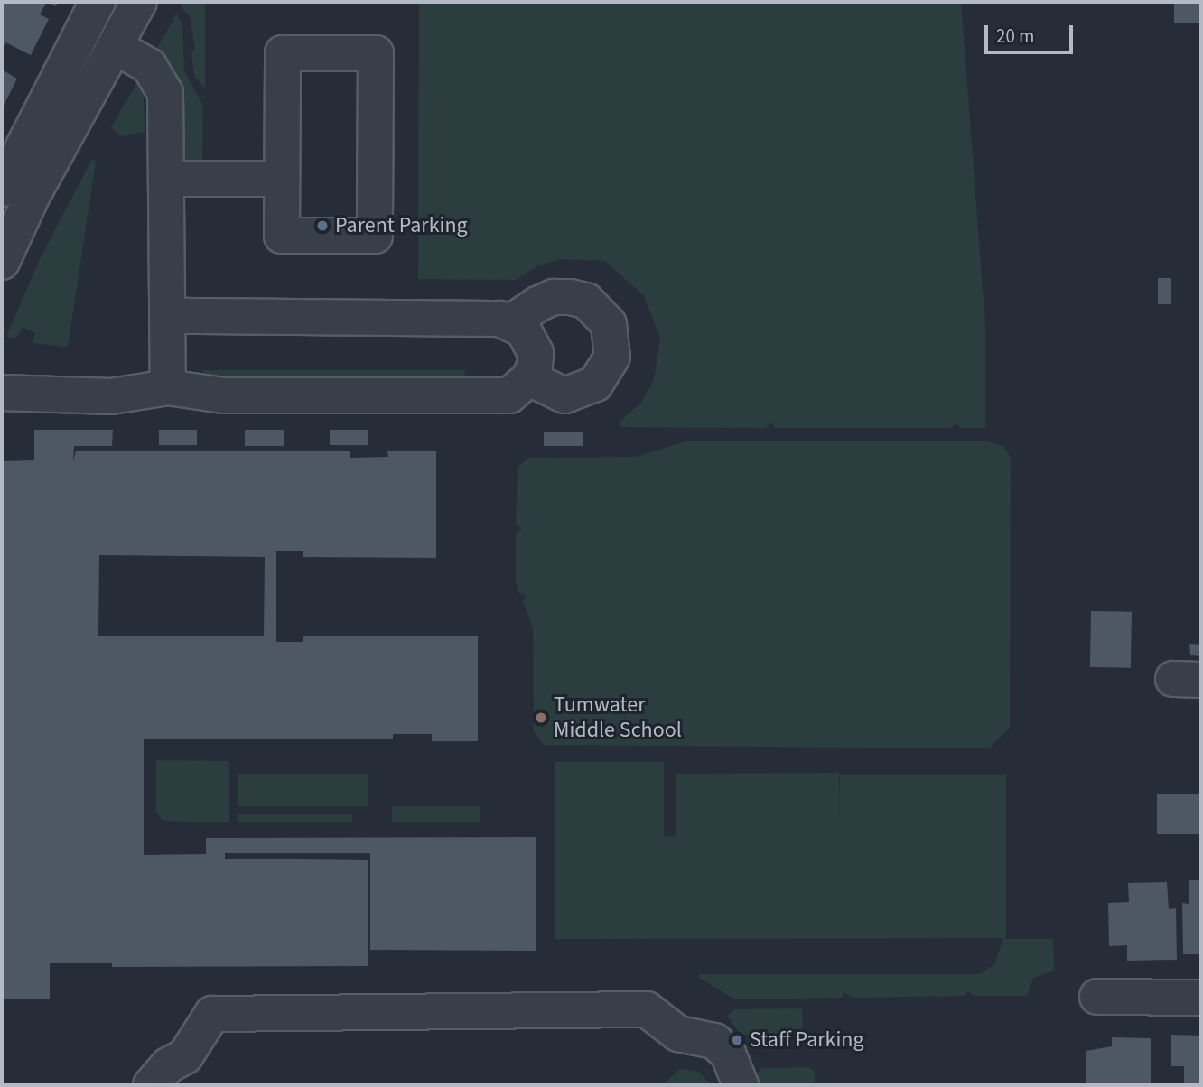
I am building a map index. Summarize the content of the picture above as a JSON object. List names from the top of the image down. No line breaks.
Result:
{"places":["Parent Parking","Tumwater Middle School","Staff Parking"],"scale_bar":"20 m"}
